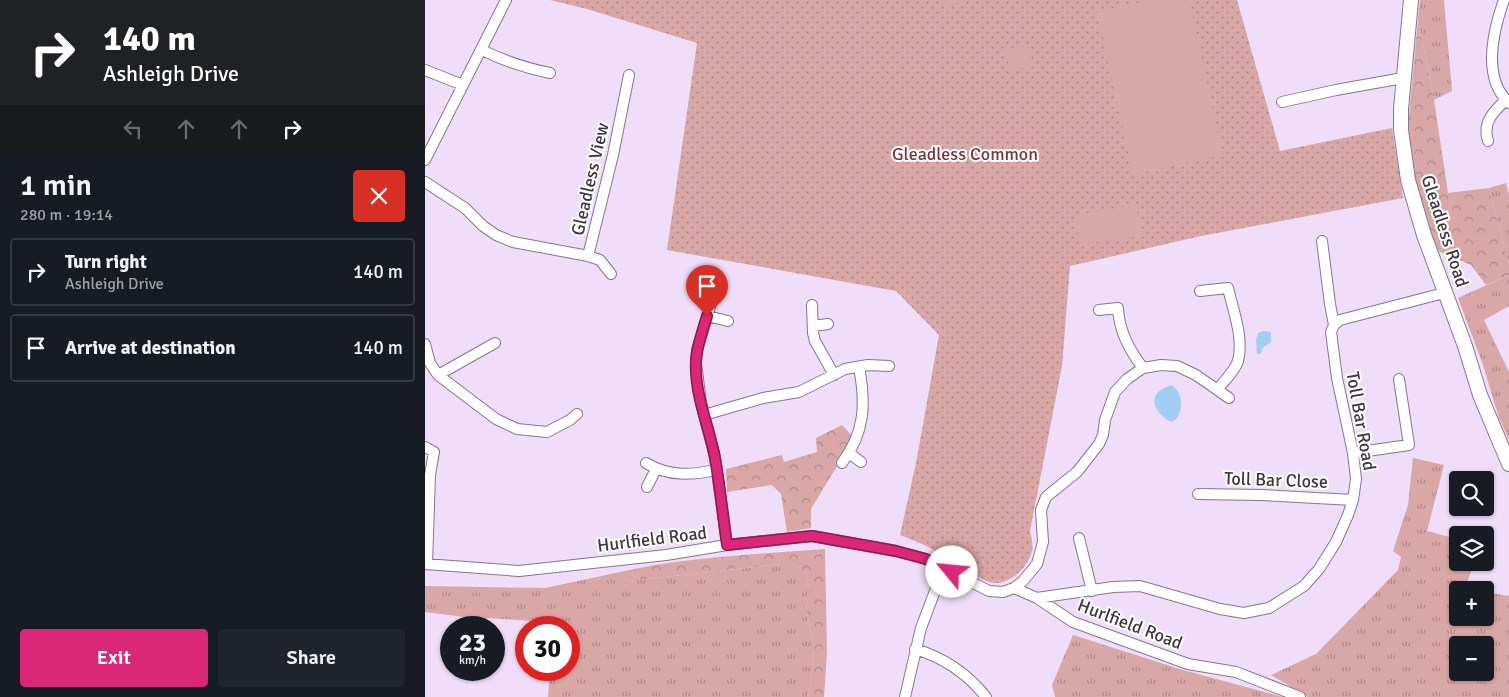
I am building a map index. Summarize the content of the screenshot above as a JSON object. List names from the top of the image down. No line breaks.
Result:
{"streets":{"main road":["Gleadless Road"],"street":["Gleadless View","Toll Bar Road","Toll Bar Close","Hurlfield Road"]},"crossings":[["Toll Bar Road","Toll Bar Close"],["Toll Bar Road","Hurlfield Road"]],"parks":["Gleadless Common"],"page":{"turn":["140 m","Ashleigh Drive"],"heading":["1 min","280 m · 19:14"],"list":[{"name":"Turn right","note":"Ashleigh Drive","value":"140 m"},{"name":"Arrive at destination","value":"140 m"}],"map_buttons":["+","−"],"speed":"23 km/h","limit":"30","buttons":["Exit","Share"]}}
